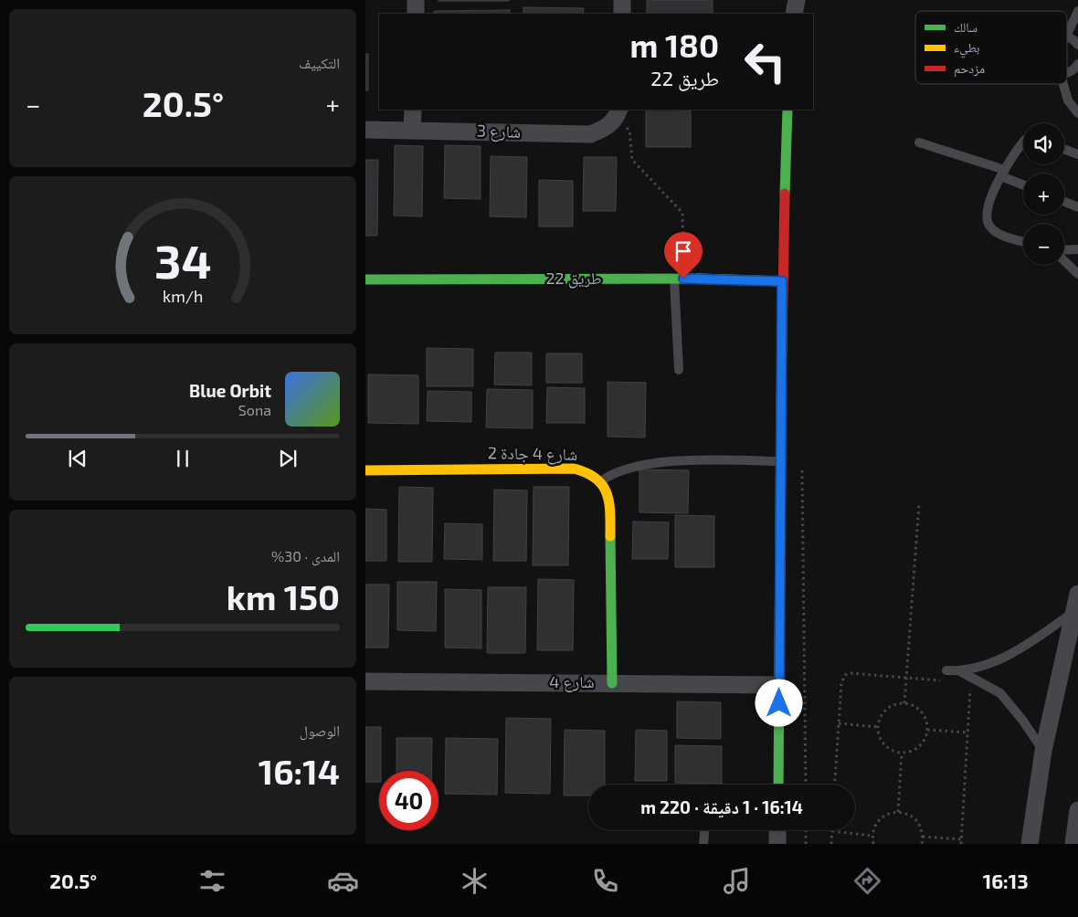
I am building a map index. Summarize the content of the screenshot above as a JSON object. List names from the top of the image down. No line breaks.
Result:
{"streets":{"street":["شارع 3","طريق 22","شارع 4 جادة 2","شارع 4"]},"legend":["سالك","بطيء","مزدحم"],"page":{"tile":["التكييف",["المدى · 30%","150 km"],["الوصول","16:14"]],"turn":["180 m","طريق 22"],"heat":["−","20.5°","+"],"map_buttons":["+","−"],"song":["Blue Orbit","Sona"],"limit":"40","trip":"16:14 · 1 دقيقة · 220 m","tabs":["16:13","20.5°"],"gauge":["34","km/h"]}}
